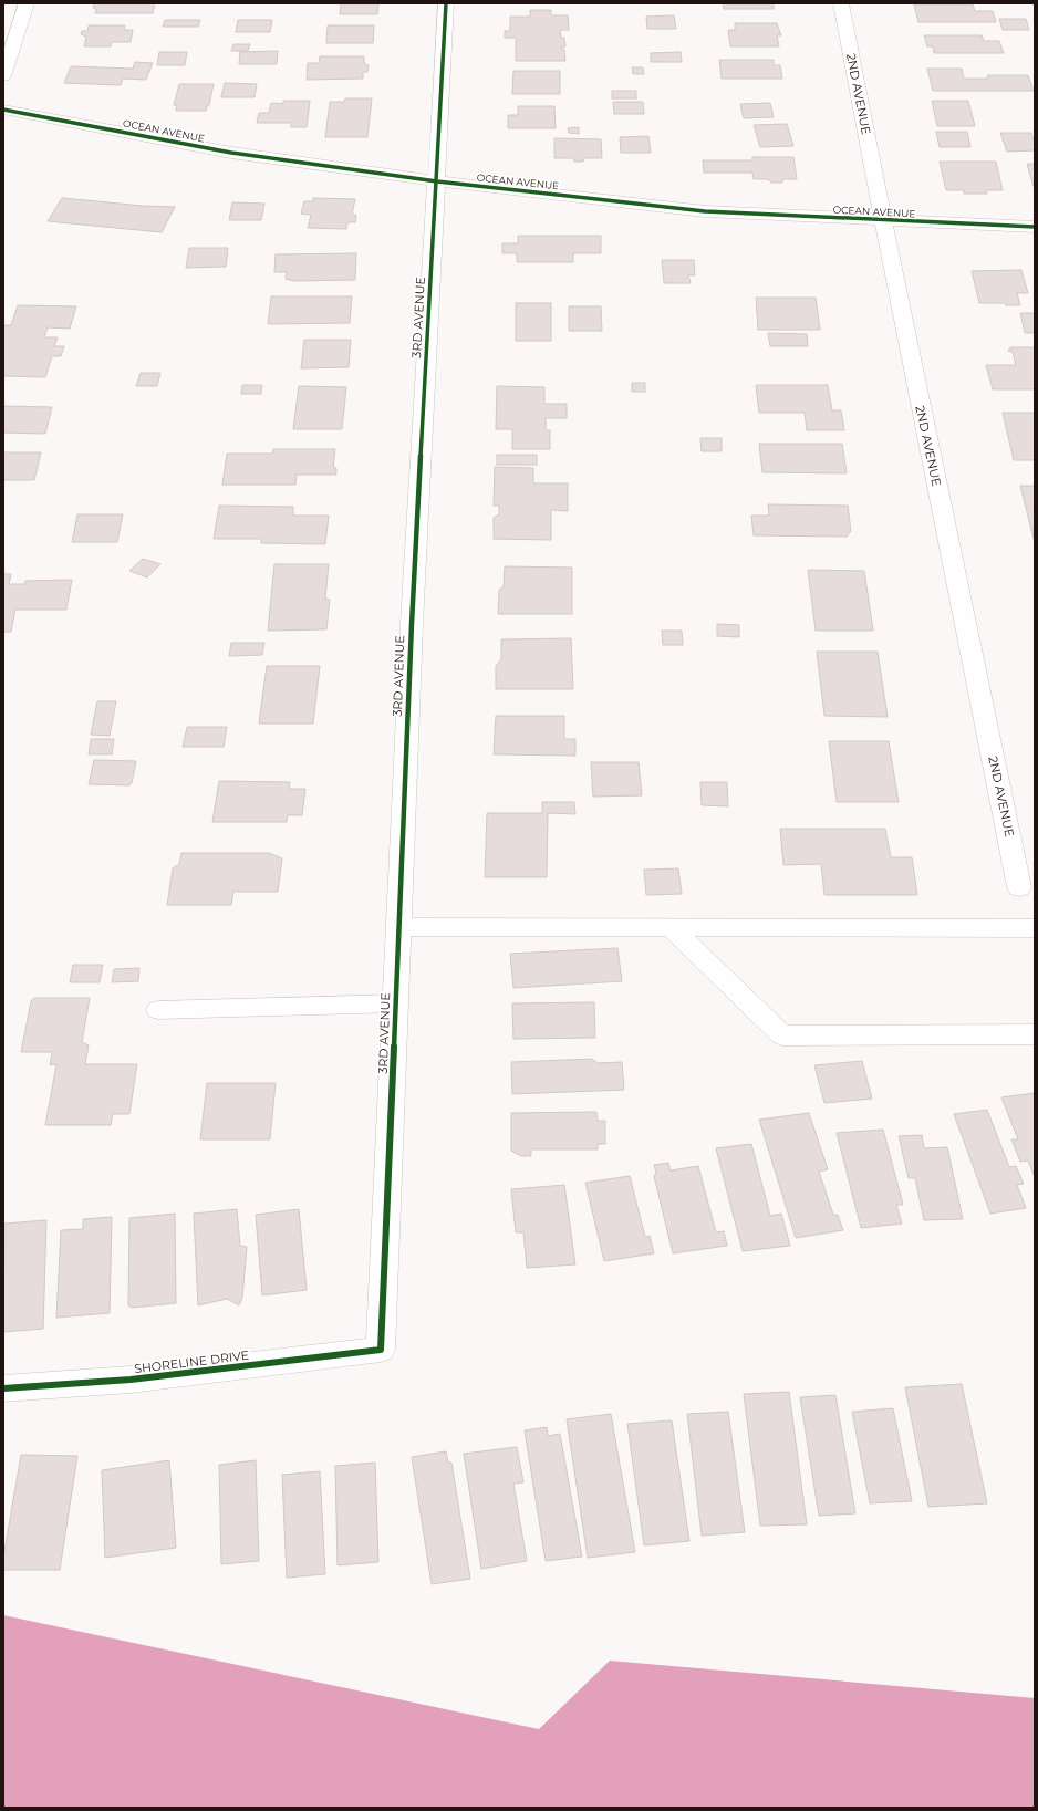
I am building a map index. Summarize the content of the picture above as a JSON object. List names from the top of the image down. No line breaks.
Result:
{"streets":{"street":["2ND AVENUE","OCEAN AVENUE","3RD AVENUE","SHORELINE DRIVE"]},"crossings":[["2ND AVENUE","OCEAN AVENUE"],["OCEAN AVENUE","3RD AVENUE"],["3RD AVENUE","SHORELINE DRIVE"]]}
